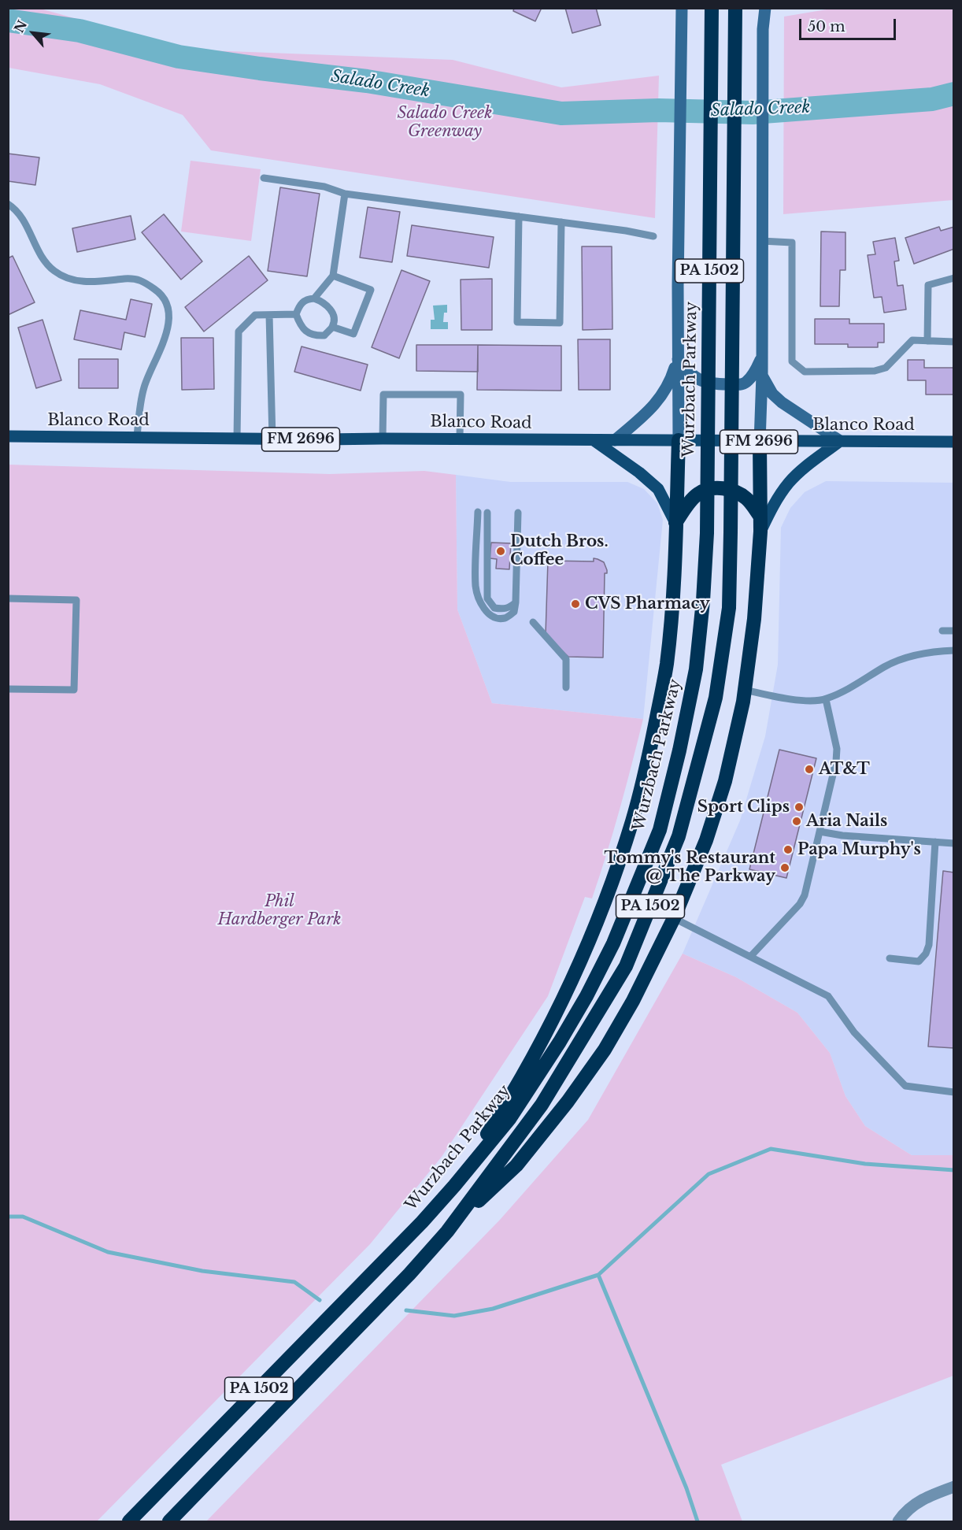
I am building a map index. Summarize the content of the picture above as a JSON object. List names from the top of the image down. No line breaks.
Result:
{"streets":{"highway":["PA 1502","Wurzbach Parkway"],"main road":["Blanco Road","FM 2696"]},"crossings":[["Wurzbach Parkway","Blanco Road"]],"water":["Salado Creek"],"parks":["Salado Creek Greenway","Phil Hardberger Park"],"places":["Dutch Bros. Coffee","CVS Pharmacy","AT&T","Sport Clips","Aria Nails","Papa Murphy's","Tommy's Restaurant @ The Parkway"],"scale_bar":"50 m","north":"top left"}
